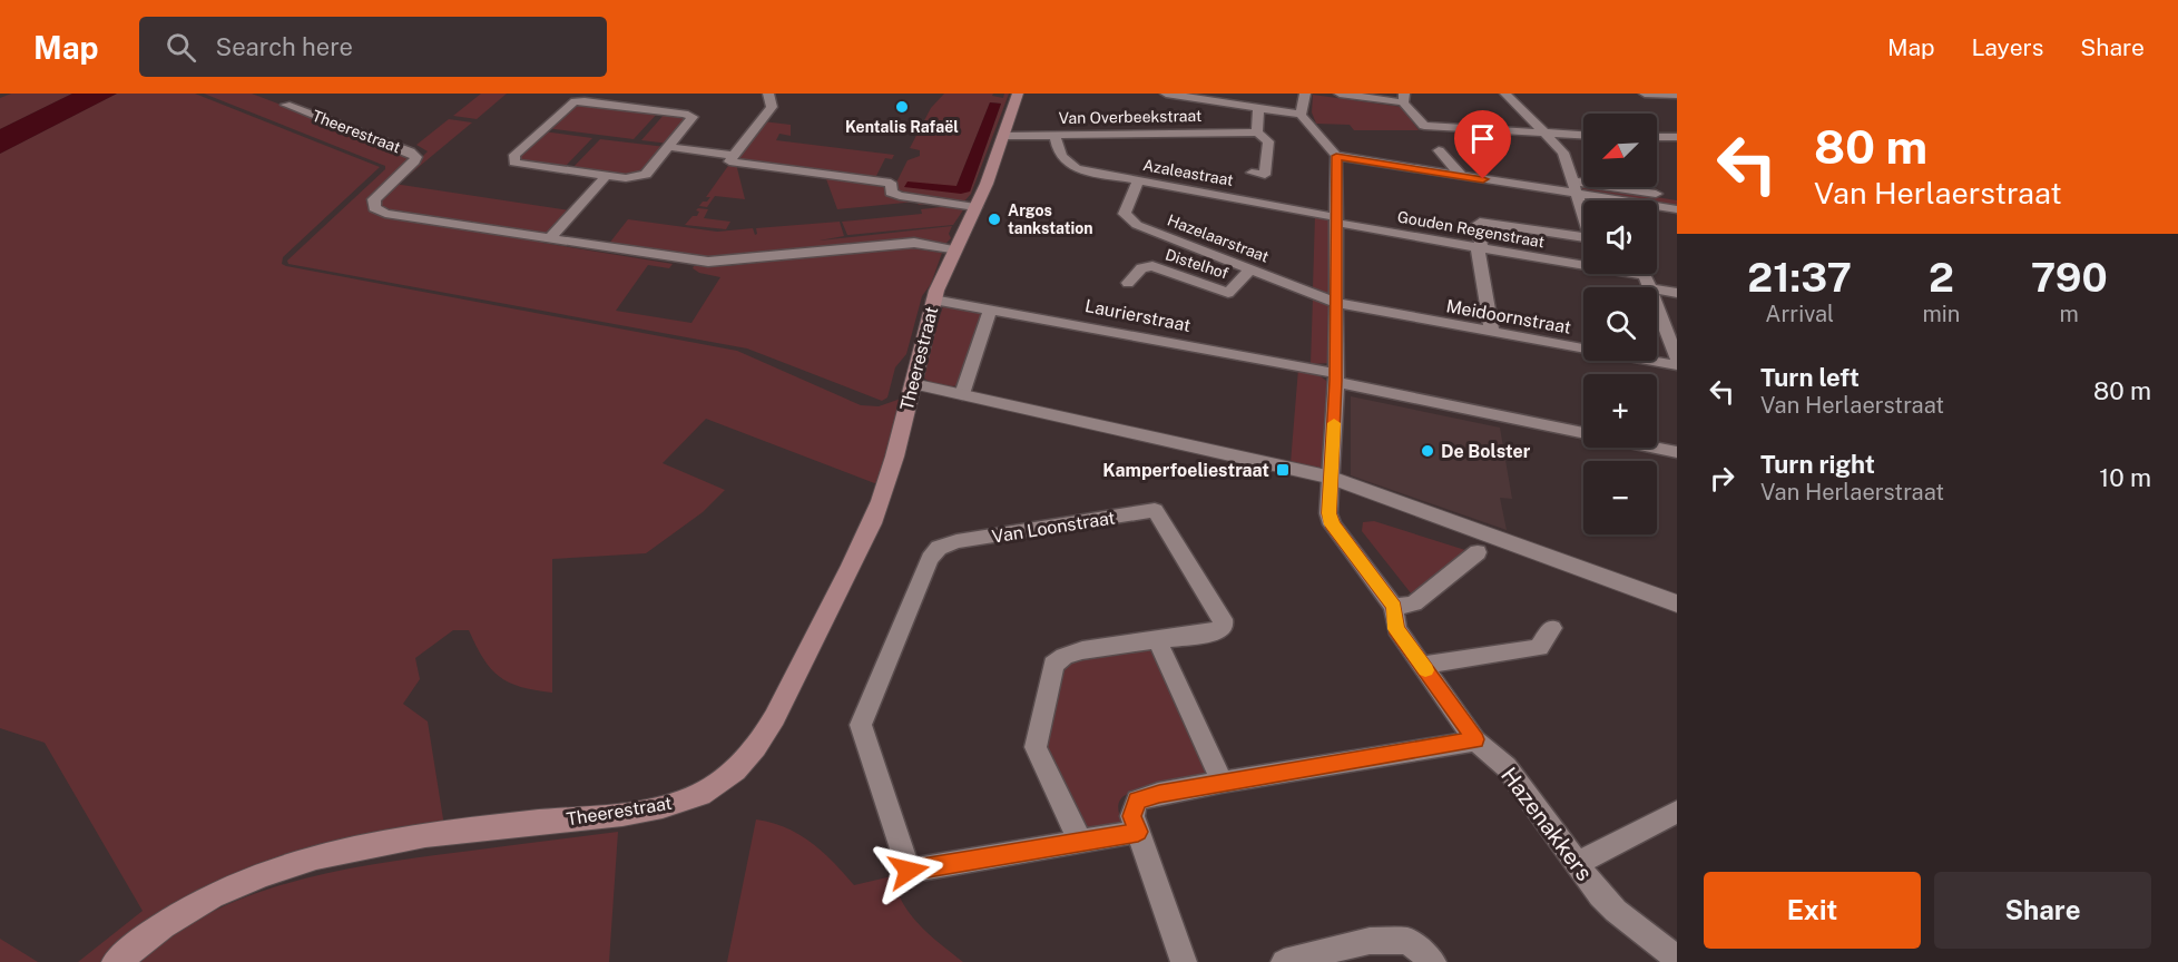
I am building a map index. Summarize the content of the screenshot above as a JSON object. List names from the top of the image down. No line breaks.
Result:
{"streets":{"main road":["Theerestraat"],"street":["Van Overbeekstraat","Azaleastraat","Gouden Regenstraat","Hazelaarstraat","Distelhof","Laurierstraat","Meidoornstraat","Van Loonstraat","Hazenakkers"]},"crossings":[["Van Overbeekstraat","Theerestraat"],["Van Overbeekstraat","Azaleastraat"],["Theerestraat","Laurierstraat"],["Azaleastraat","Gouden Regenstraat"],["Azaleastraat","Hazelaarstraat"],["Azaleastraat","Hazenakkers"],["Gouden Regenstraat","Hazenakkers"],["Hazelaarstraat","Distelhof"],["Hazelaarstraat","Meidoornstraat"],["Hazelaarstraat","Hazenakkers"],["Laurierstraat","Hazenakkers"],["Meidoornstraat","Hazenakkers"]],"places":{"other":["Kentalis Rafaël","Argos tankstation","De Bolster"],"transit":["Kamperfoeliestraat"]},"north":"bottom left","page":{"header":"Map","search":"Search here","nav":["Map","Layers","Share"],"turn":["80 m","Van Herlaerstraat"],"map_buttons":["+","−"],"eta":["21:37","Arrival","2","min","790","m"],"list":[{"name":"Turn left","note":"Van Herlaerstraat","value":"80 m"},{"name":"Turn right","note":"Van Herlaerstraat","value":"10 m"}],"buttons":["Exit","Share"]}}
